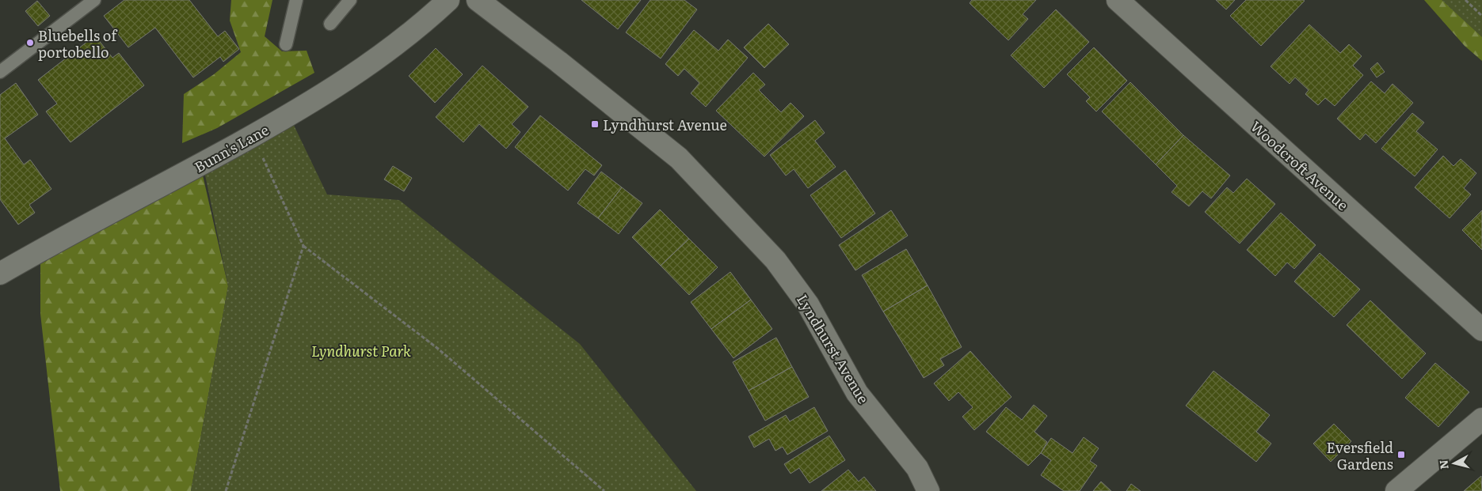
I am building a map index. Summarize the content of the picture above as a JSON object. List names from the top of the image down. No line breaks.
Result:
{"streets":{"street":["Bunn's Lane","Woodcroft Avenue","Lyndhurst Avenue"]},"parks":["Lyndhurst Park"],"places":{"other":["Bluebells of portobello"],"transit":["Lyndhurst Avenue","Eversfield Gardens"]},"north":"left"}
